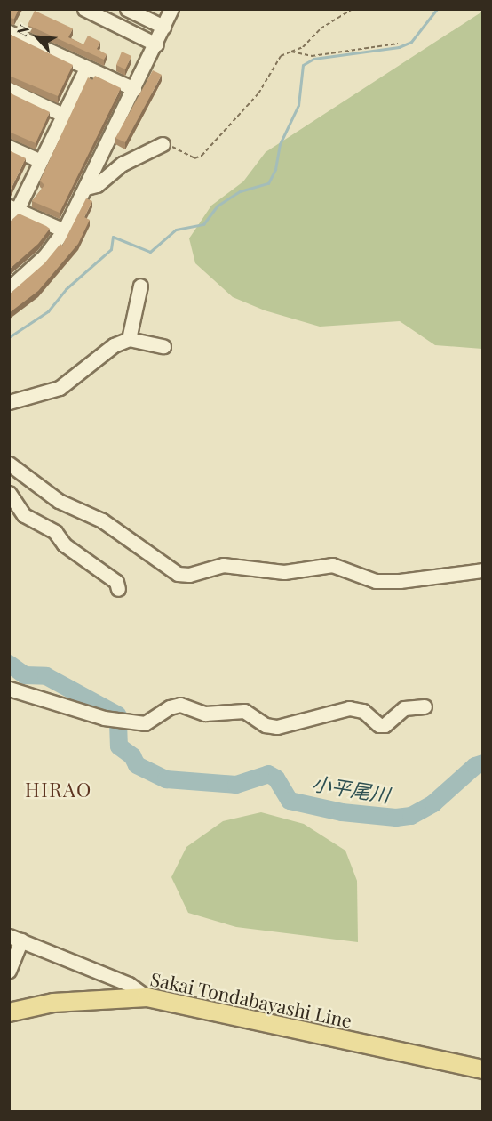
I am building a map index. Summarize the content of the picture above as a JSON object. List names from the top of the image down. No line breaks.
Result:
{"streets":{"main road":["Sakai Tondabayashi Line"]},"districts":["HIRAO"],"water":["小平尾川"],"north":"top left"}
